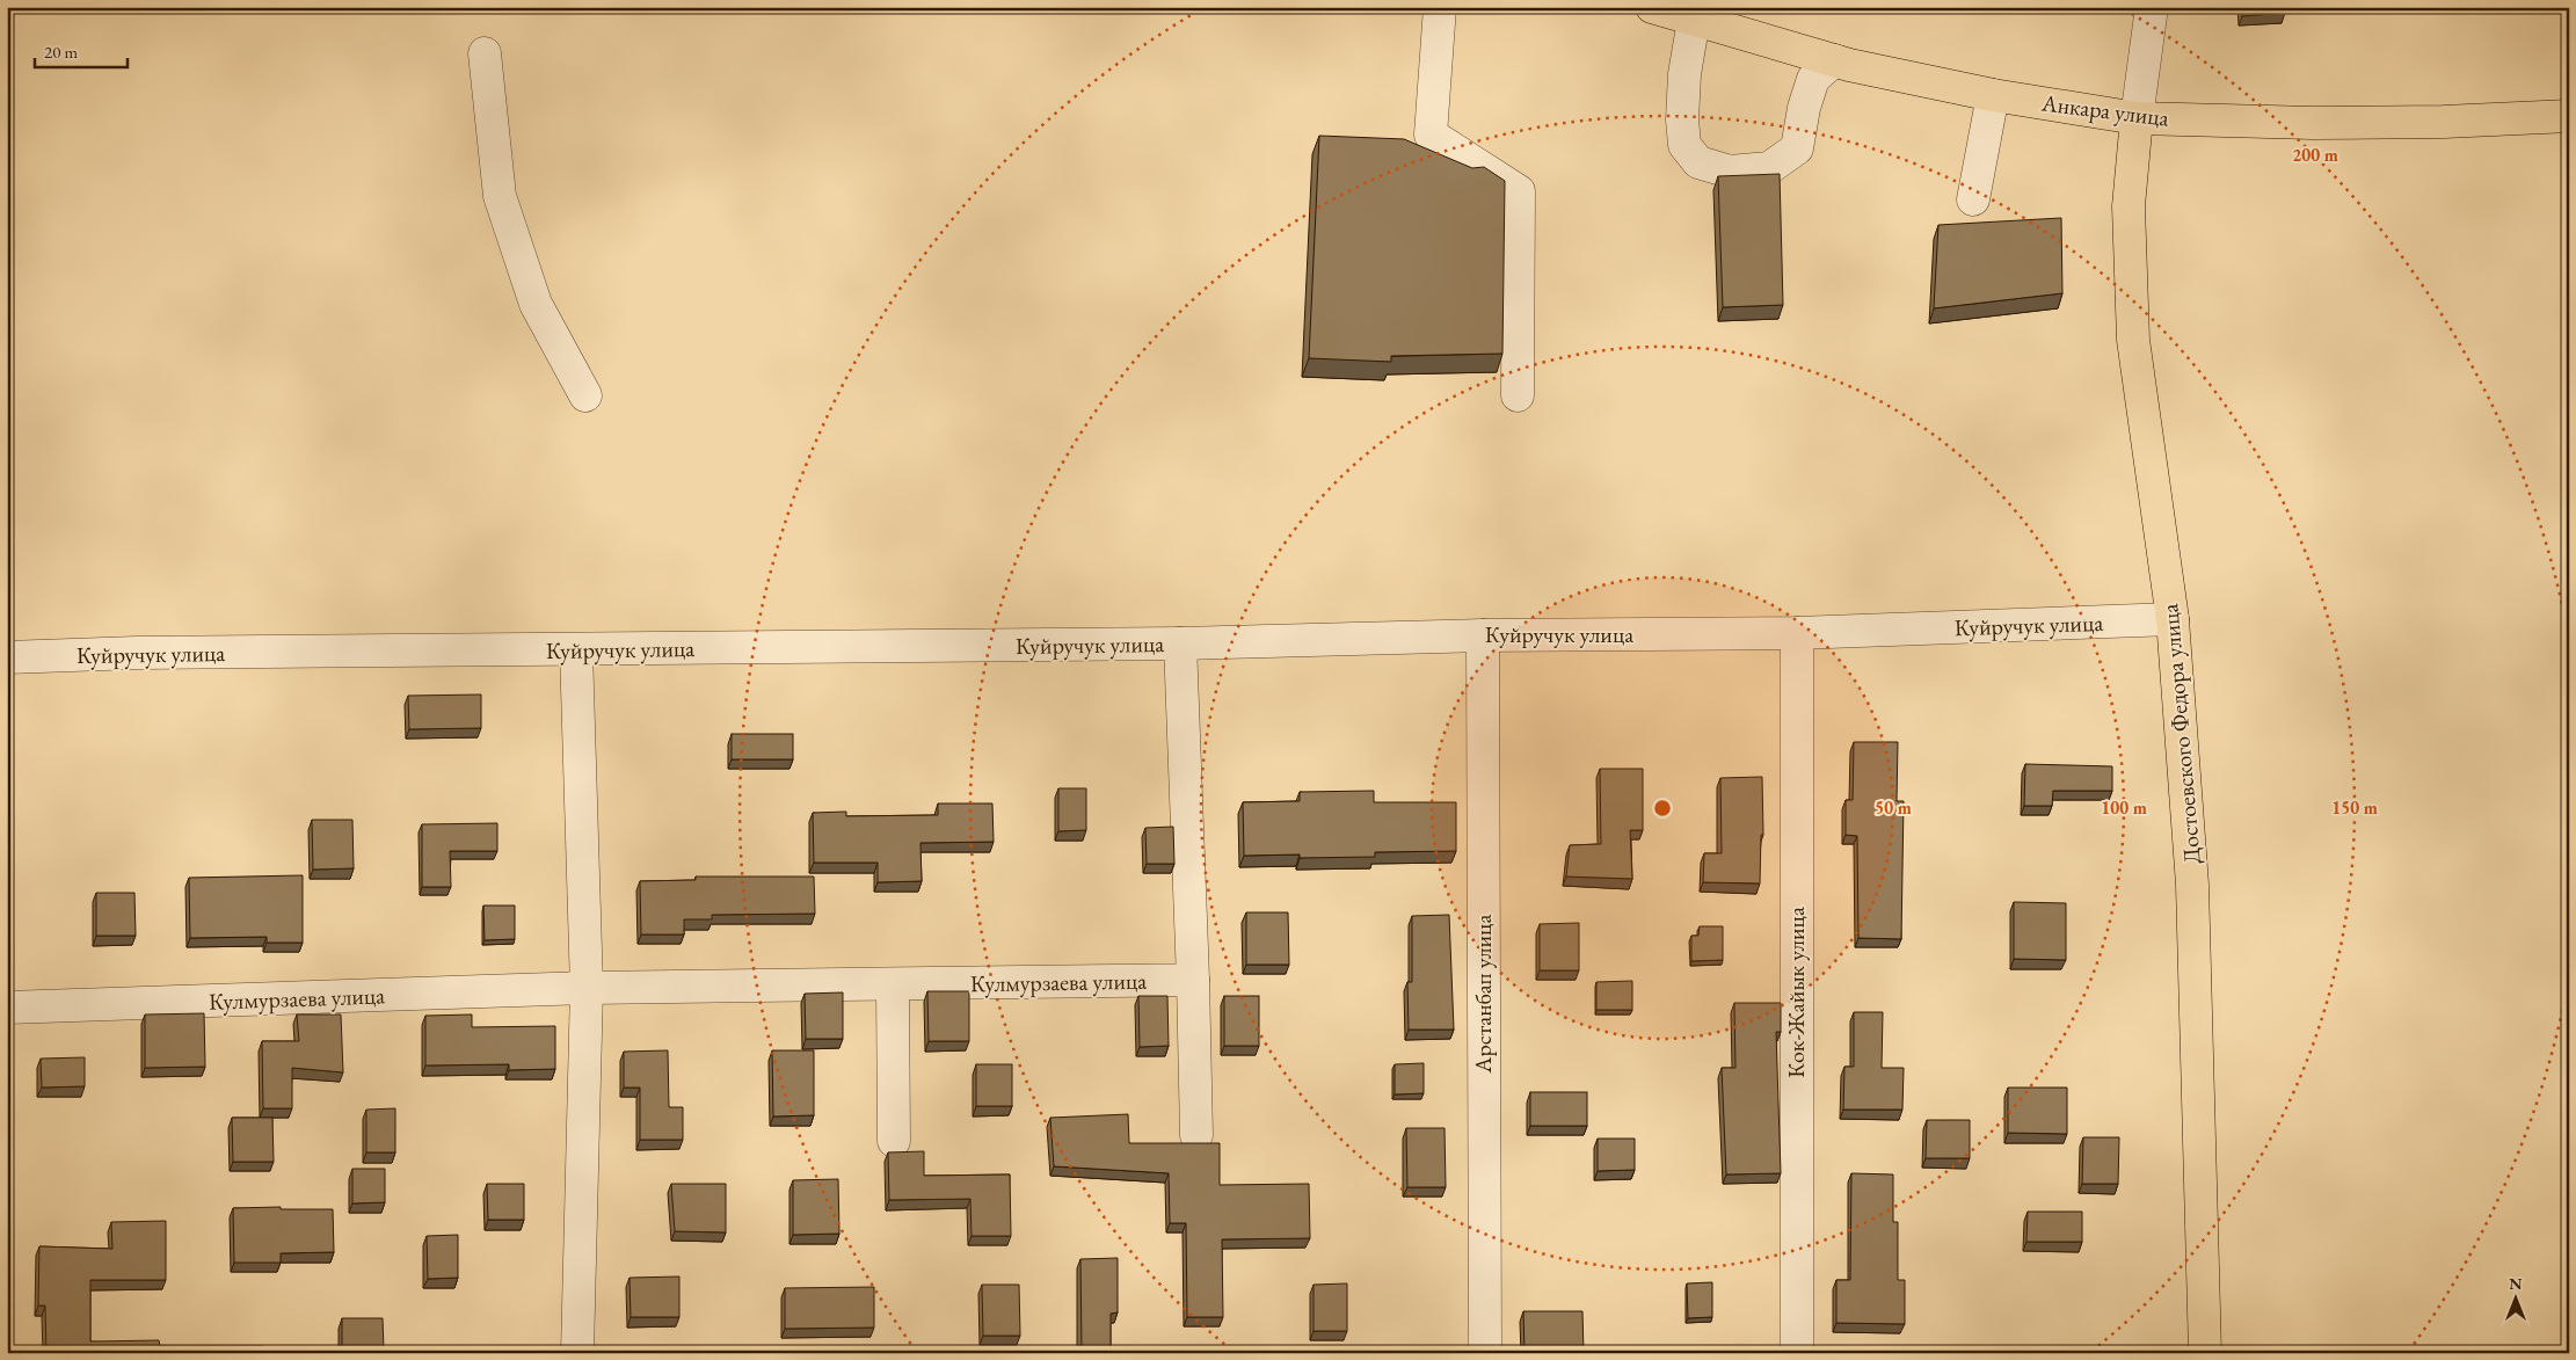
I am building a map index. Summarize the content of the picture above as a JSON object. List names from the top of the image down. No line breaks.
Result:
{"streets":{"main road":["Анкара улица","Достоевского Федора улица"],"street":["Куйручук улица","Кулмурзаева улица","Кок-Жайык улица","Арстанбап улица"]},"crossings":[["Анкара улица","Достоевского Федора улица"],["Куйручук улица","Достоевского Федора улица"],["Куйручук улица","Кок-Жайык улица"],["Куйручук улица","Арстанбап улица"]],"scale_bar":"20 m","north":"top","rings":["200 m","50 m","100 m","150 m"]}
